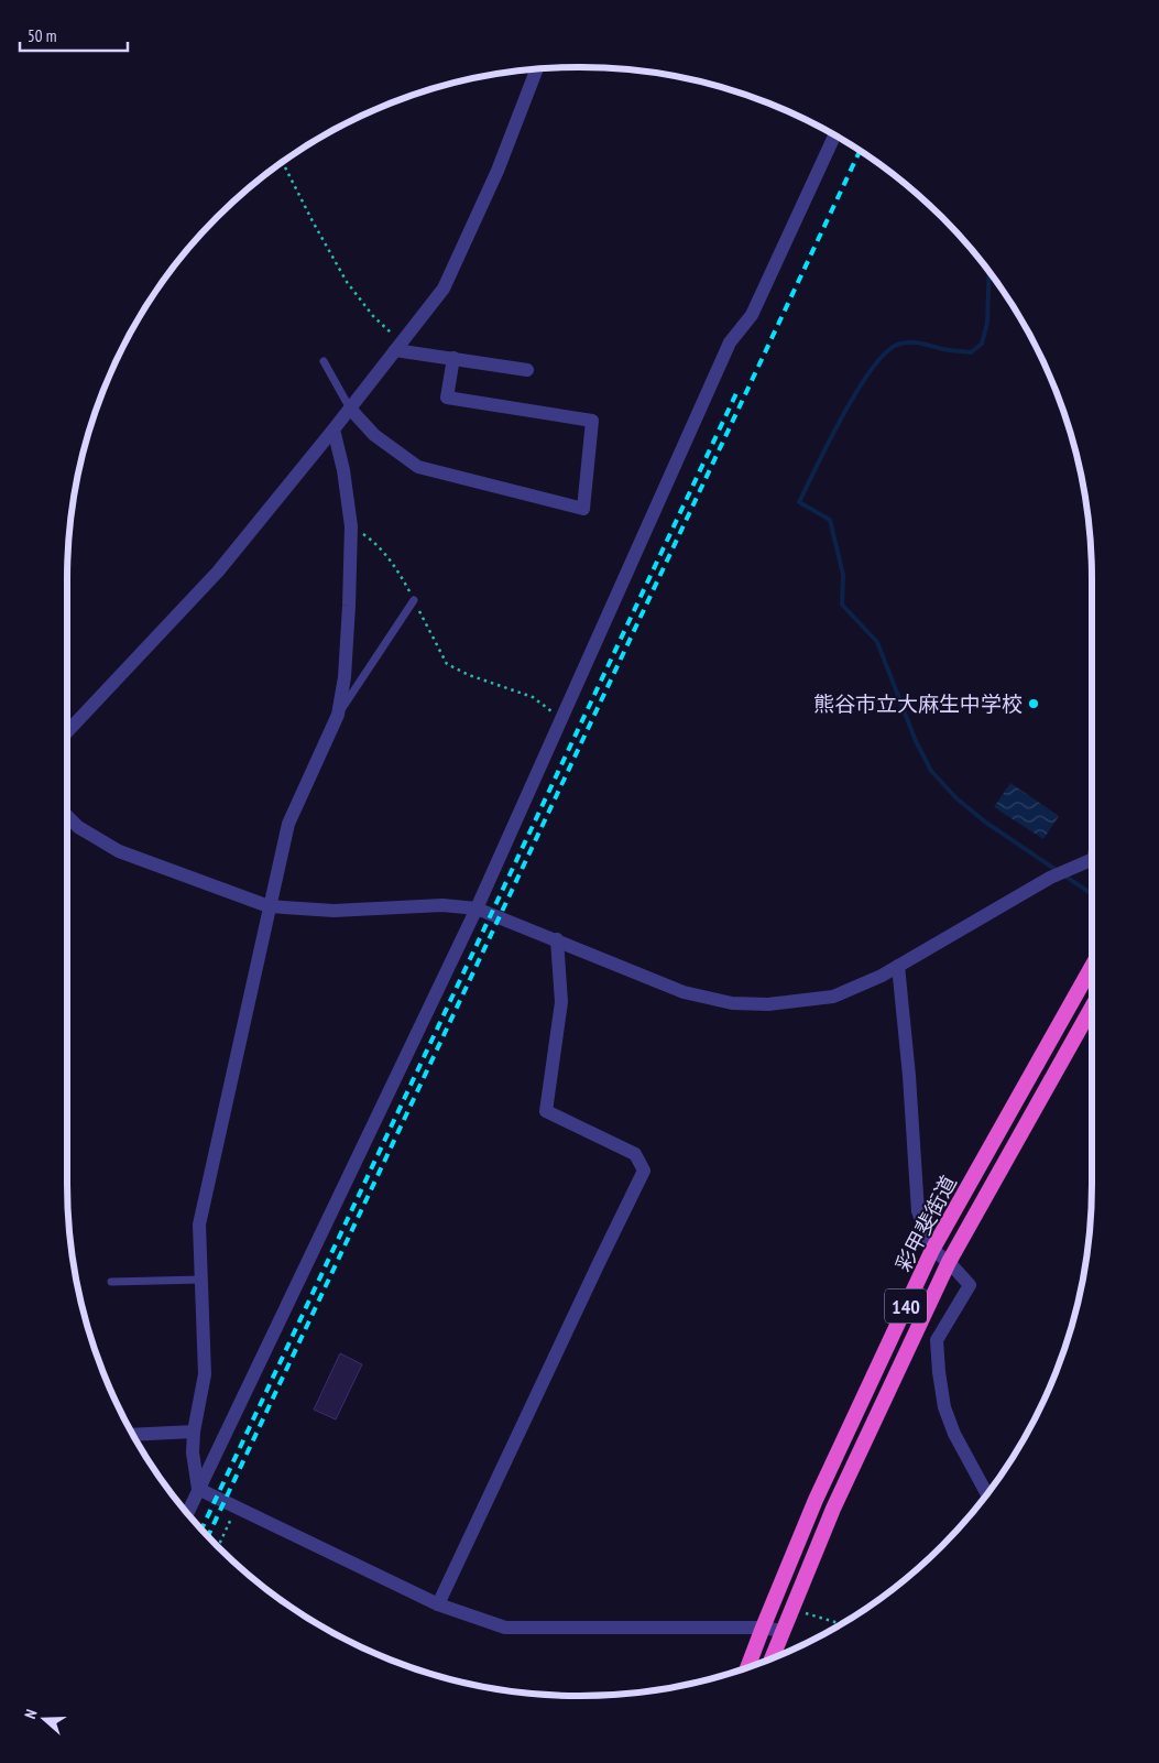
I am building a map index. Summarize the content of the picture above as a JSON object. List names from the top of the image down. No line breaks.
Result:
{"streets":{"highway":["彩甲斐街道","140"]},"places":["熊谷市立大麻生中学校"],"scale_bar":"50 m","north":"left"}
